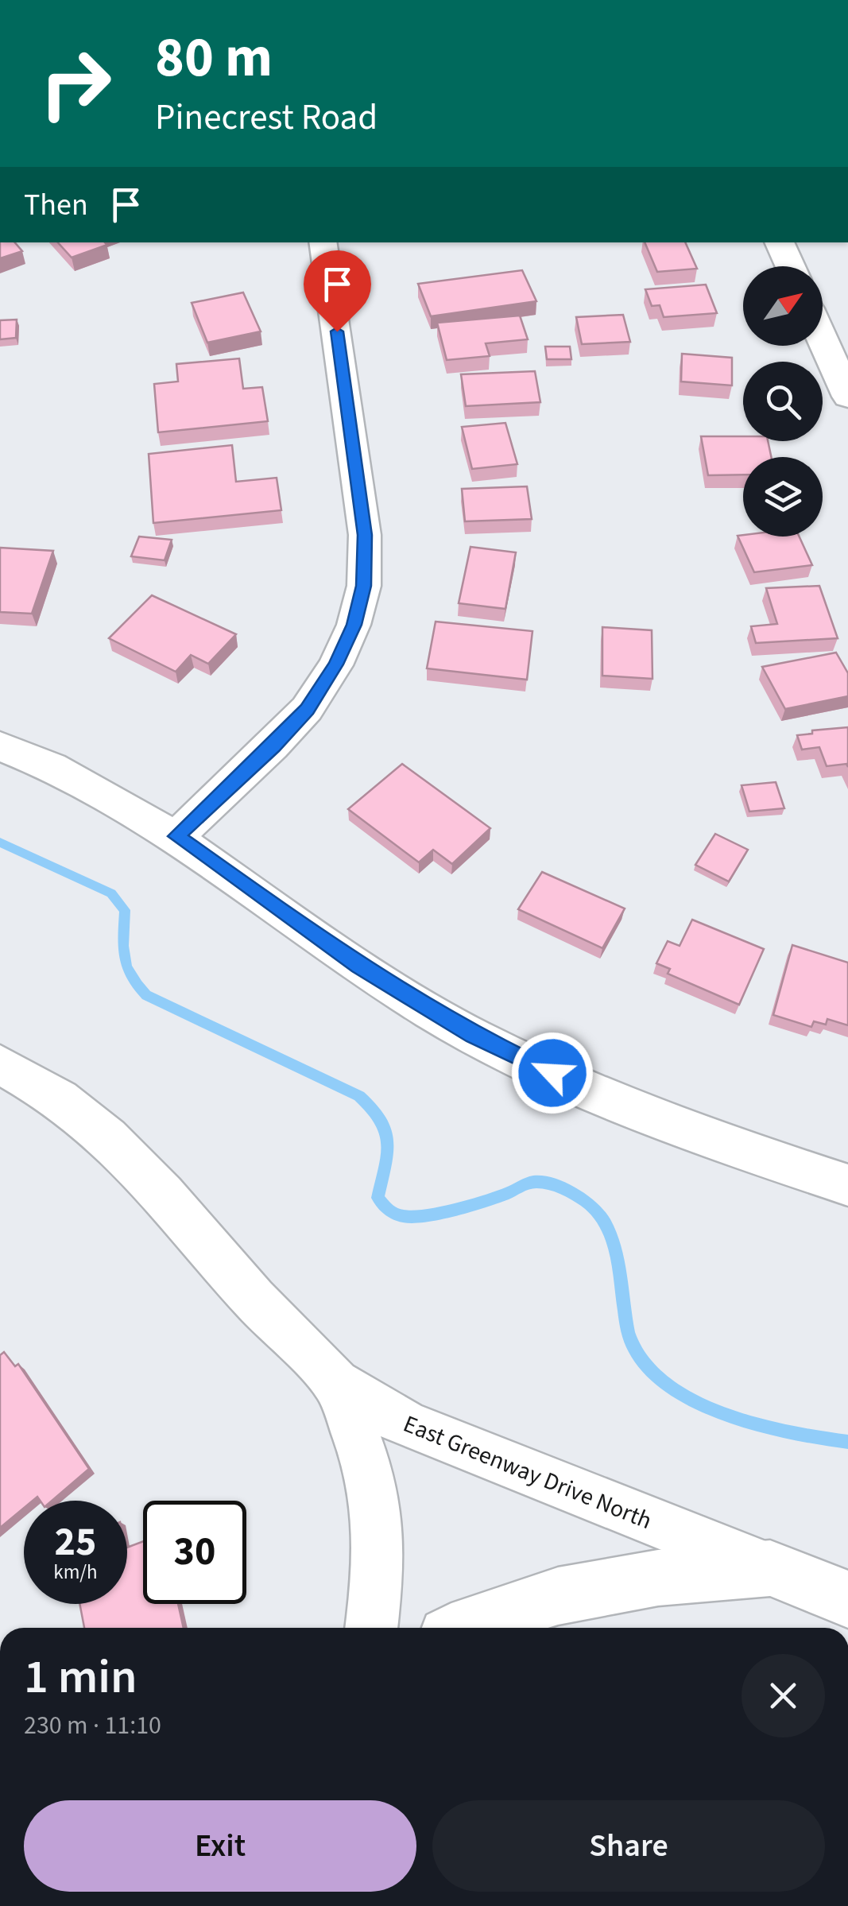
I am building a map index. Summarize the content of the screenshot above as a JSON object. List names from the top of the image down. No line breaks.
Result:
{"streets":{"street":["East Greenway Drive North"]},"north":"top right","page":{"turn":["80 m","Pinecrest Road"],"then":"Then","speed":"25 km/h","limit":"30","heading":["1 min","230 m · 11:10"],"buttons":["Exit","Share"]}}
